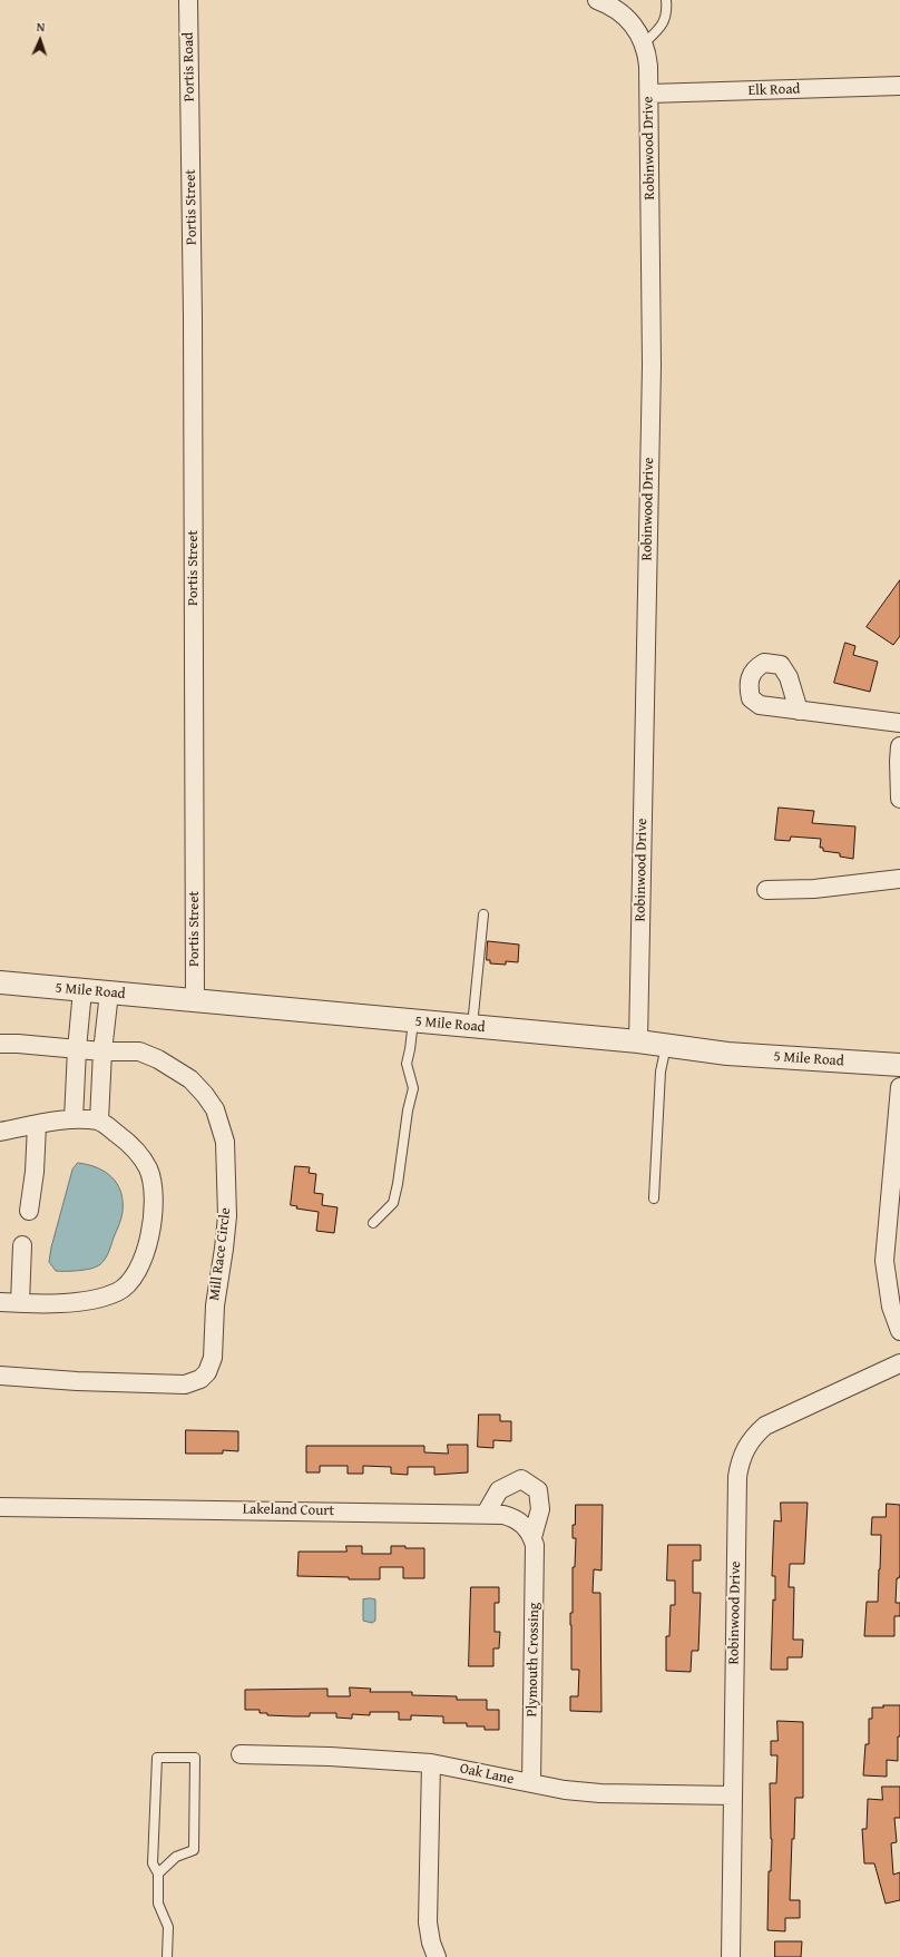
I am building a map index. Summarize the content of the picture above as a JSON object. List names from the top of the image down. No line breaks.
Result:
{"streets":{"street":["Portis Road","Elk Road","Robinwood Drive","Portis Street","5 Mile Road","Mill Race Circle","Lakeland Court","Plymouth Crossing","Oak Lane"]},"crossings":[["Portis Road","Portis Street"],["Elk Road","Robinwood Drive"],["Robinwood Drive","5 Mile Road"],["Robinwood Drive","Oak Lane"],["Portis Street","5 Mile Road"],["Lakeland Court","Plymouth Crossing"],["Plymouth Crossing","Oak Lane"]],"north":"top"}
